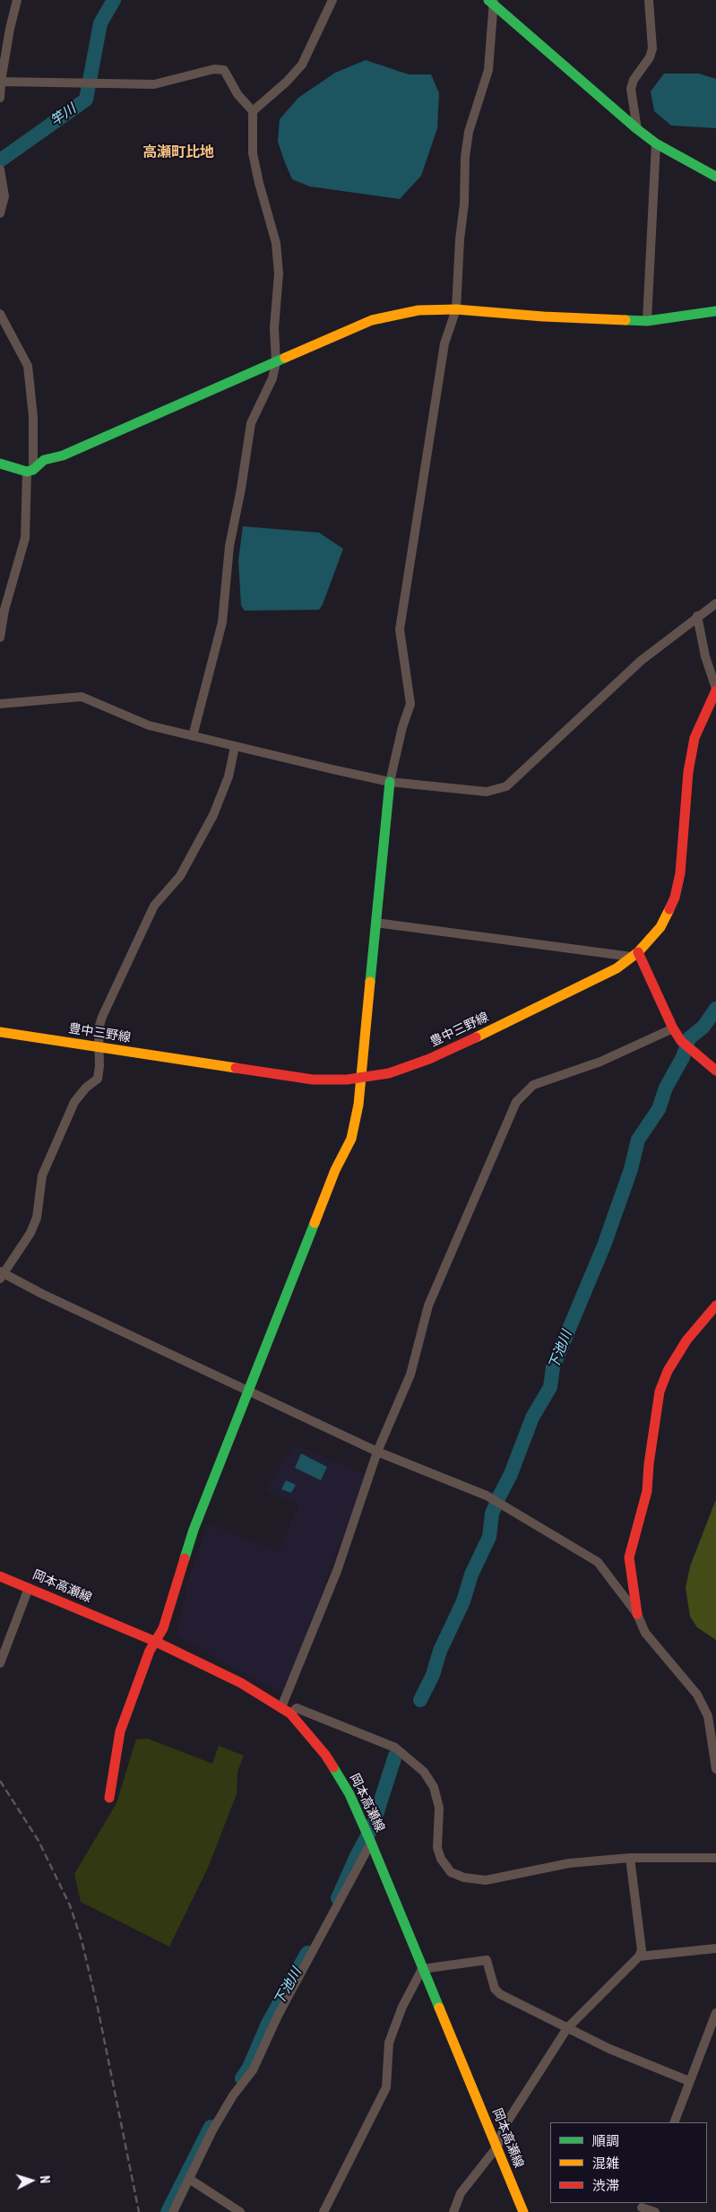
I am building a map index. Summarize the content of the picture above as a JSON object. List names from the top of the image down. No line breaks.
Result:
{"streets":{"street":["豊中三野線","岡本高瀬線"]},"districts":["高瀬町比地"],"water":["竿川","下池川"],"legend":["順調","混雑","渋滞"],"north":"right"}
